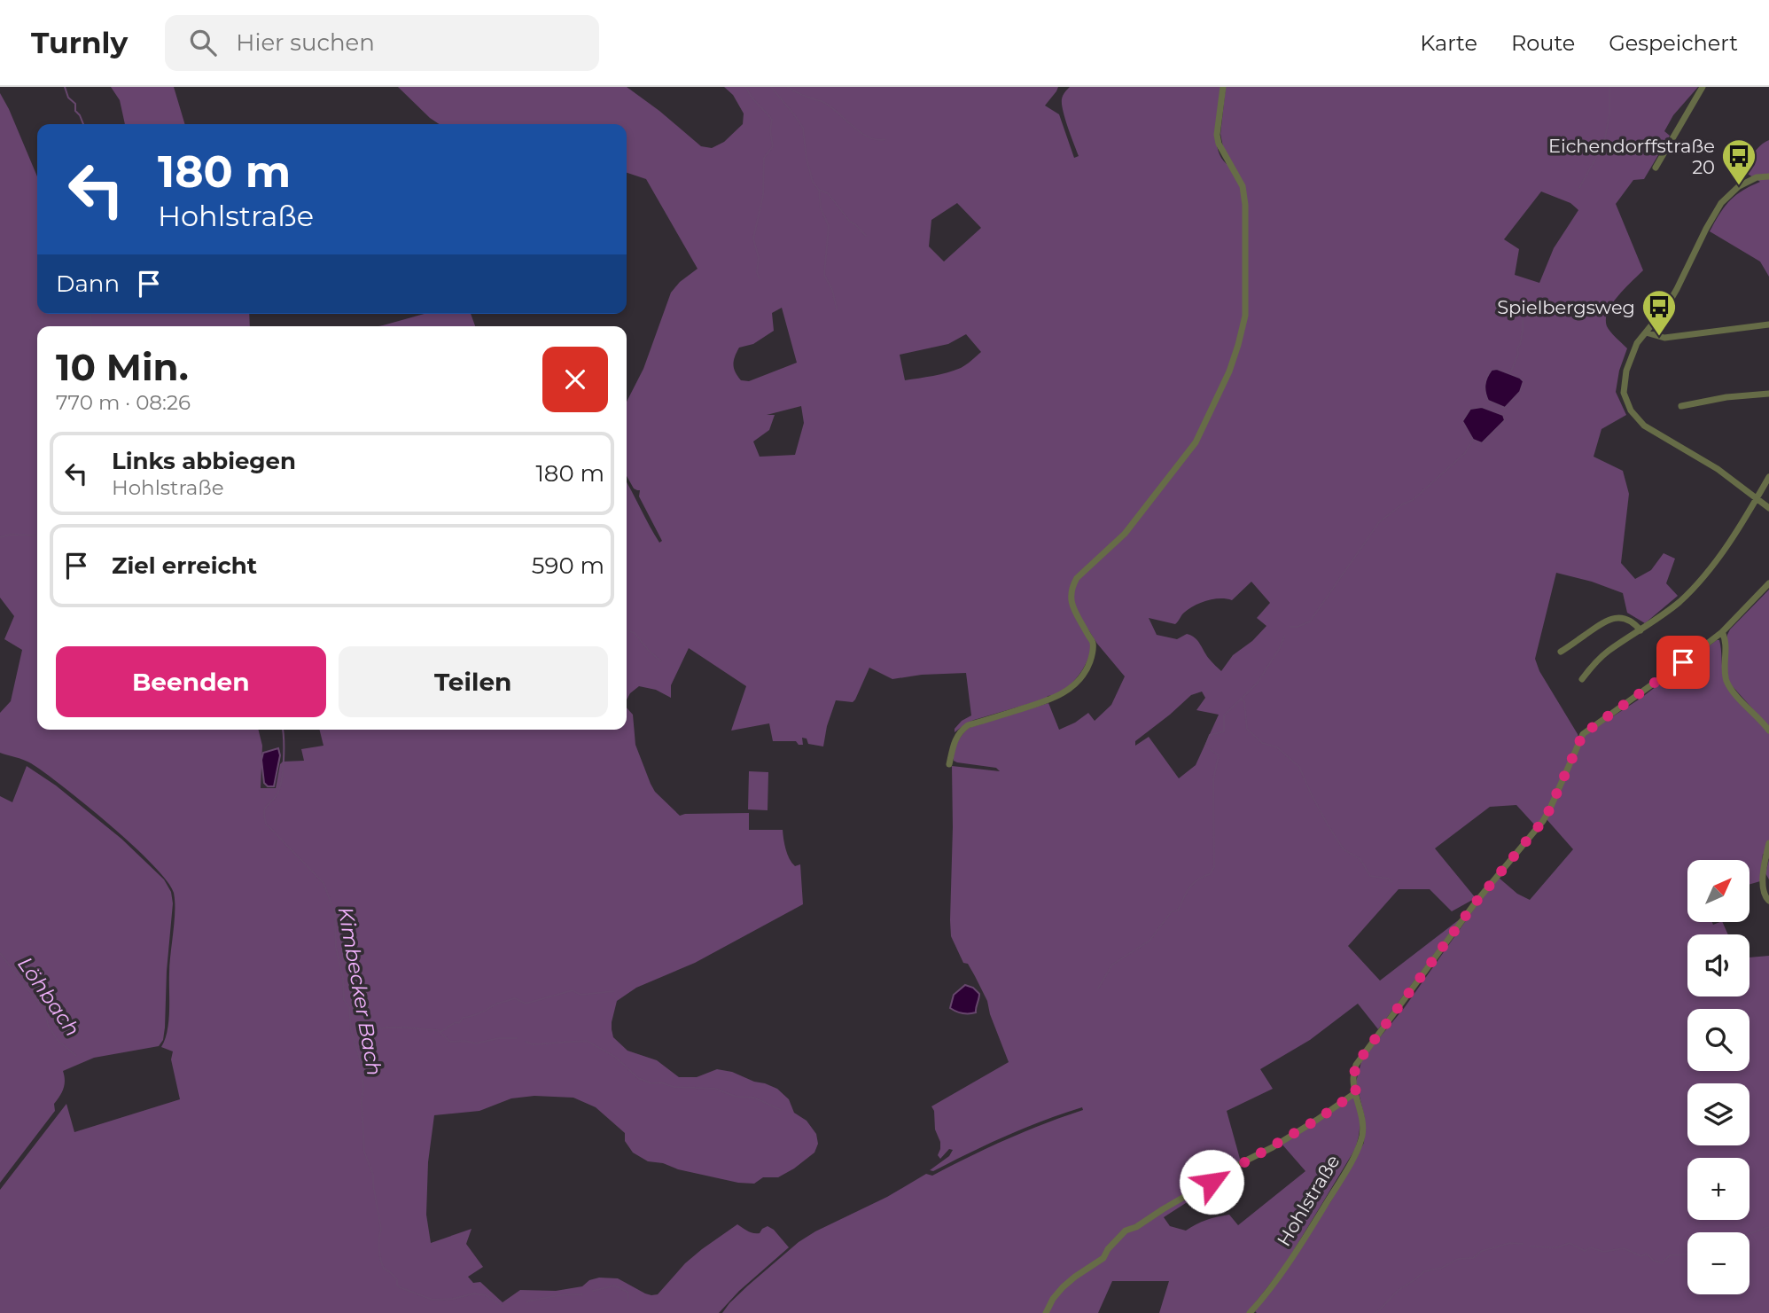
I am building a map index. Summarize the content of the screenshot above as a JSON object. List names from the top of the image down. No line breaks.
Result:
{"streets":{"street":["Hohlstraße"]},"water":["Kimbecker Bach","Löhbach"],"places":{"bus stop":["Eichendorffstraße 20","Spielbergsweg"]},"north":"top right","page":{"header":"Turnly","search":"Hier suchen","nav":["Karte","Route","Gespeichert"],"turn":["180 m","Hohlstraße"],"then":"Dann","heading":["10 Min.","770 m · 08:26"],"list":[{"name":"Links abbiegen","note":"Hohlstraße","value":"180 m"},{"name":"Ziel erreicht","value":"590 m"}],"buttons":["Beenden","Teilen"],"map_buttons":["+","−"]}}
